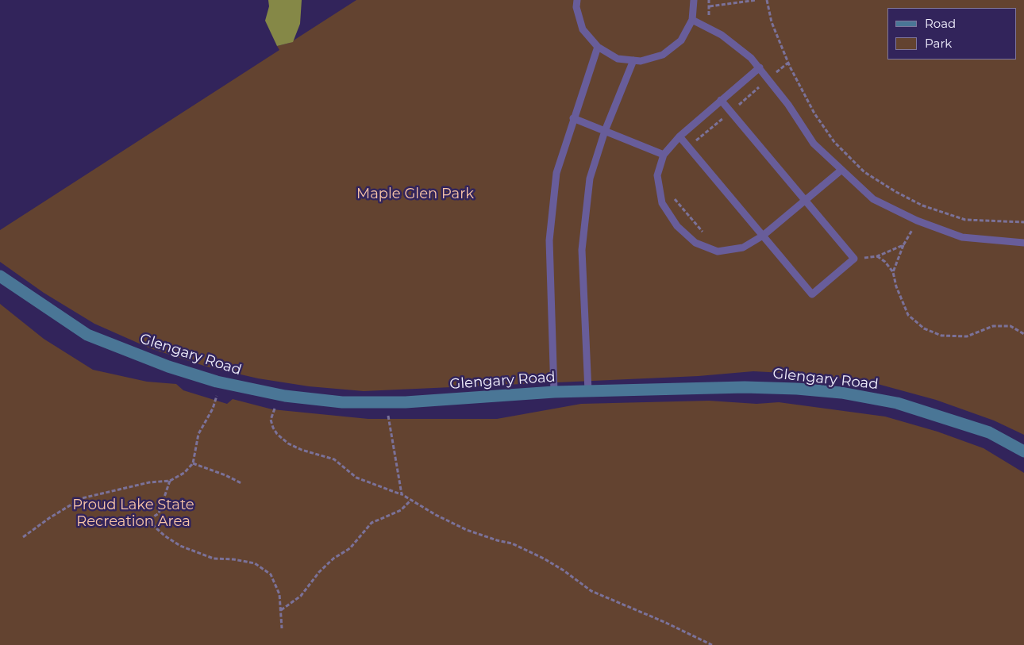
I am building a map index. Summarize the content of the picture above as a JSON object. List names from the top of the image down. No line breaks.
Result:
{"streets":{"street":["Glengary Road"]},"parks":["Maple Glen Park","Proud Lake State Recreation Area"],"legend":["Road","Park"]}
